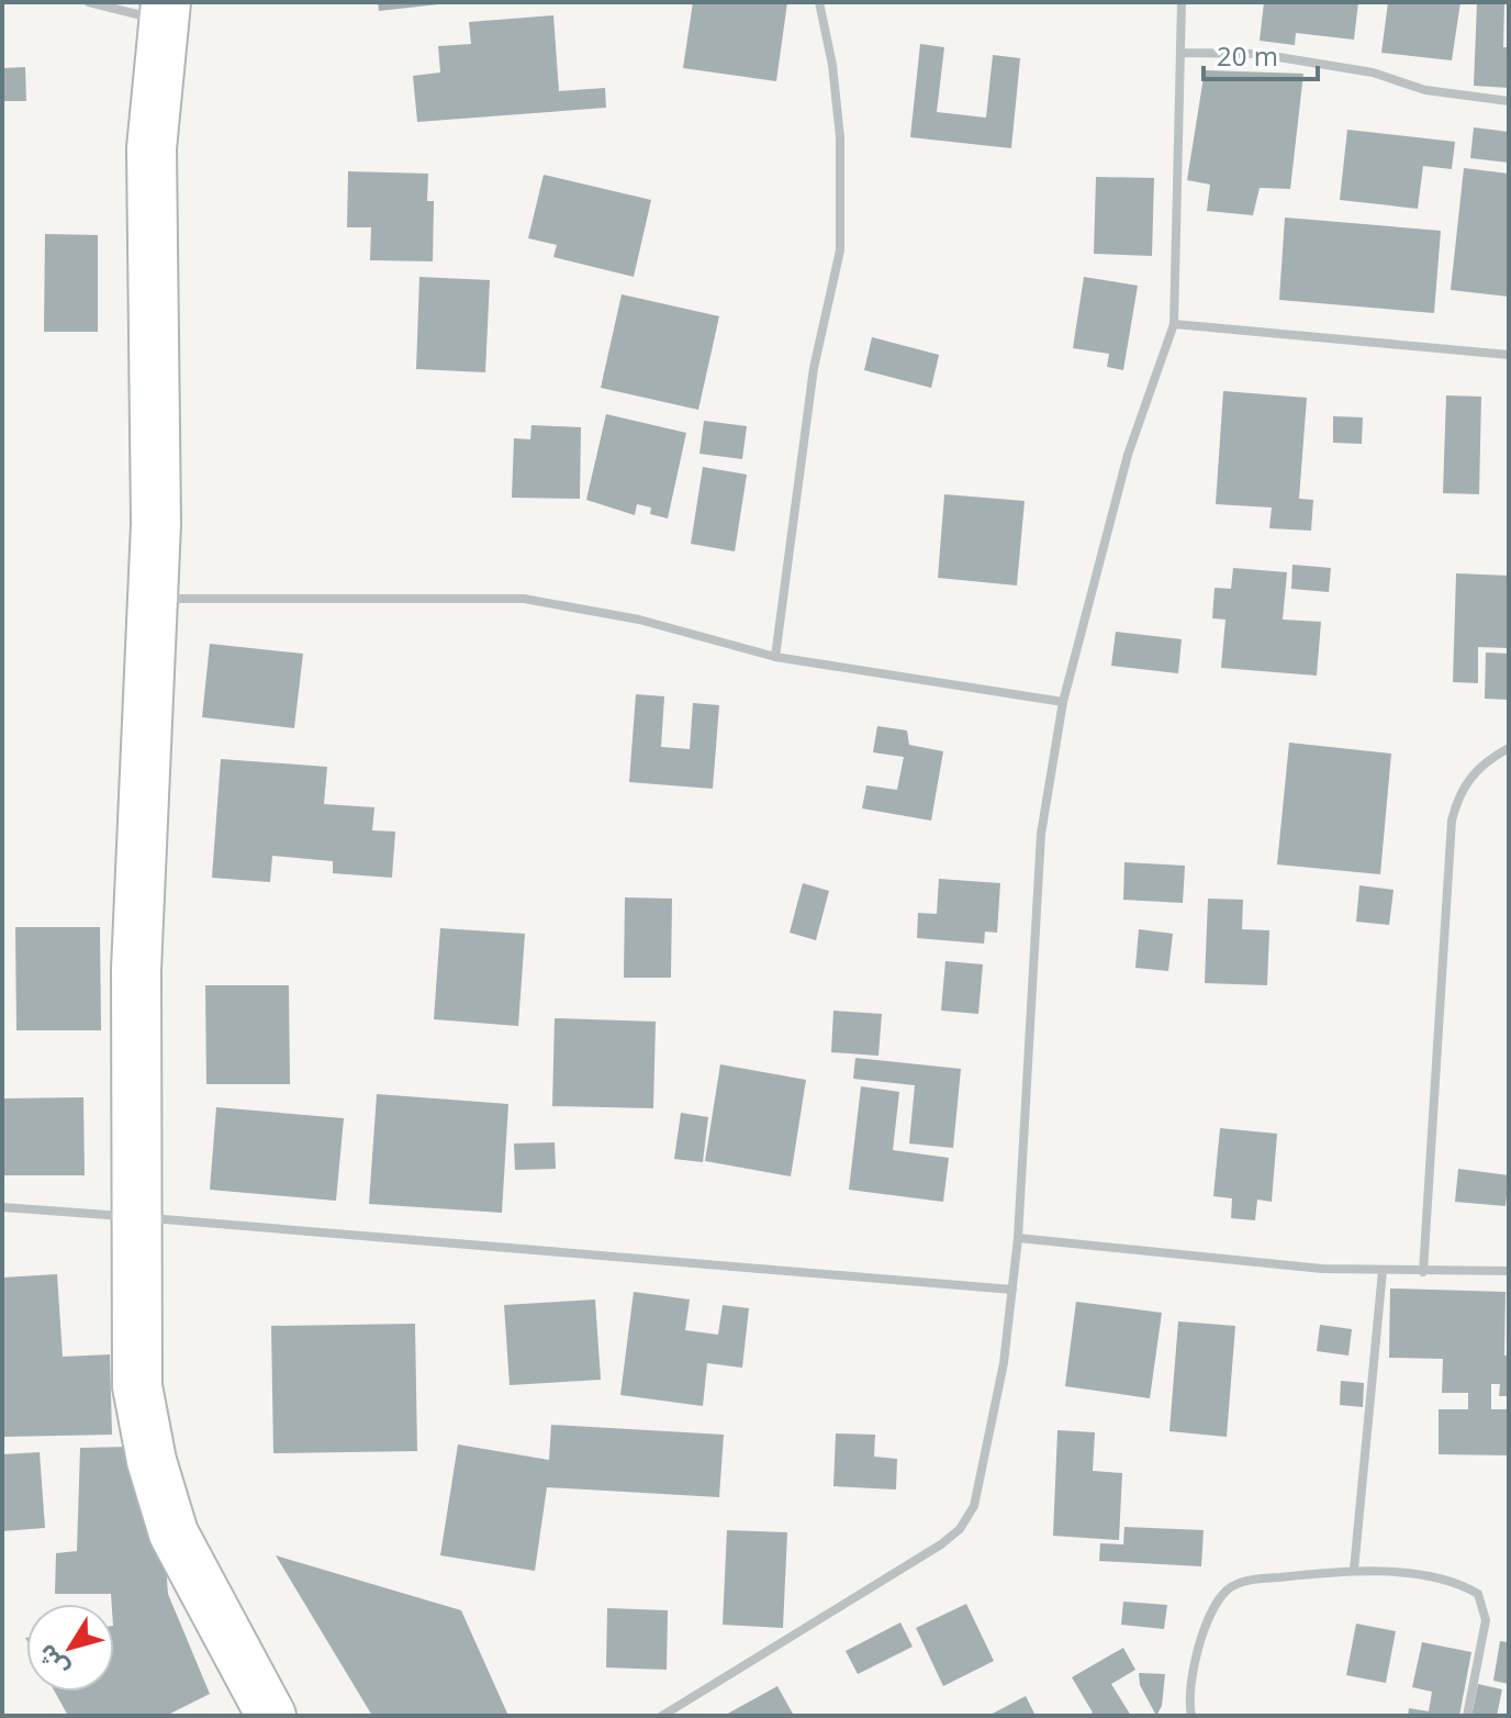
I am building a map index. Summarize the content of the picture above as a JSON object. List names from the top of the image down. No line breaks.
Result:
{"scale_bar":"20 m","north":"bottom left"}
